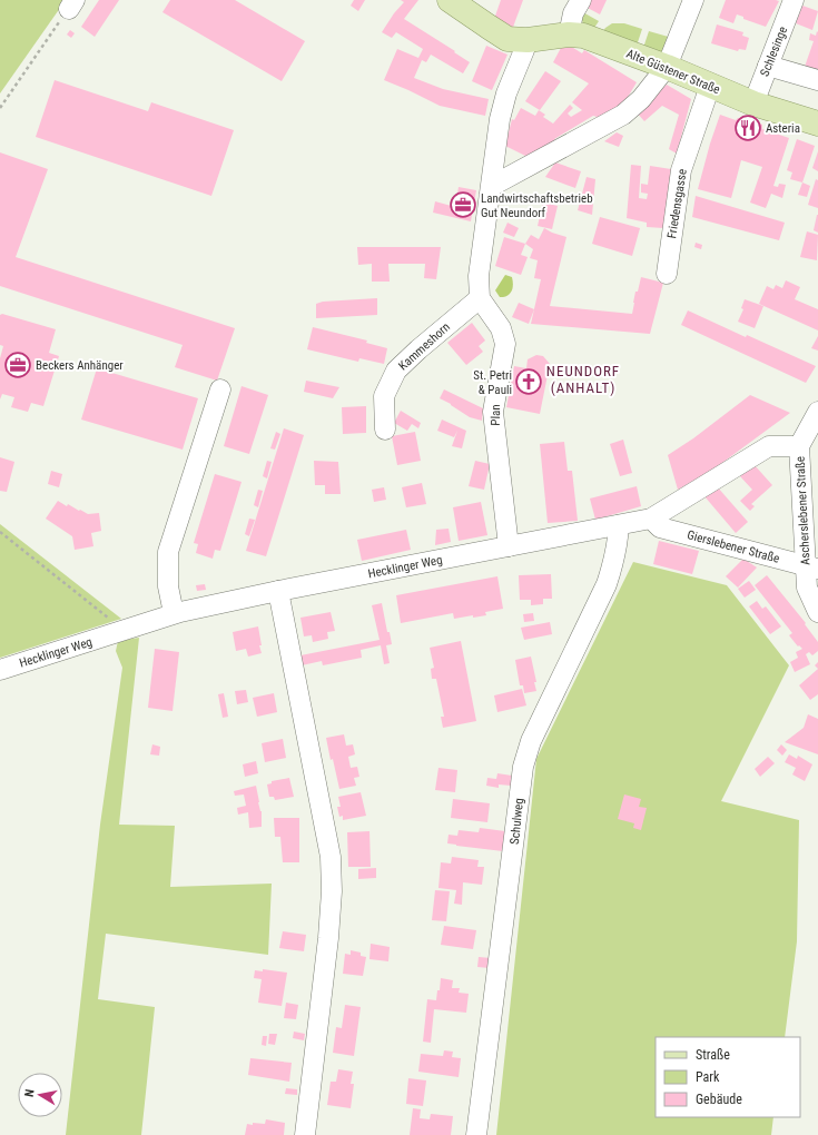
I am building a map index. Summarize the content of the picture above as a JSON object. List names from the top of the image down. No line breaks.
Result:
{"streets":{"main road":["Alte Güstener Straße"],"street":["Schlesinge","Friedensgasse","Kammeshorn","Plan","Ascherslebener Straße","Gierslebener Straße","Hecklinger Weg","Schulweg"]},"crossings":[["Schlesinge","Alte Güstener Straße"],["Alte Güstener Straße","Friedensgasse"],["Kammeshorn","Plan"],["Plan","Hecklinger Weg"],["Ascherslebener Straße","Gierslebener Straße"],["Ascherslebener Straße","Hecklinger Weg"],["Gierslebener Straße","Hecklinger Weg"],["Hecklinger Weg","Schulweg"]],"districts":["NEUNDORF (ANHALT)"],"places":{"restaurant":["Asteria"],"office":["Landwirtschaftsbetrieb Gut Neundorf","Beckers Anhänger"],"church":["St. Petri & Pauli"]},"legend":["Straße","Park","Gebäude"],"north":"left"}
